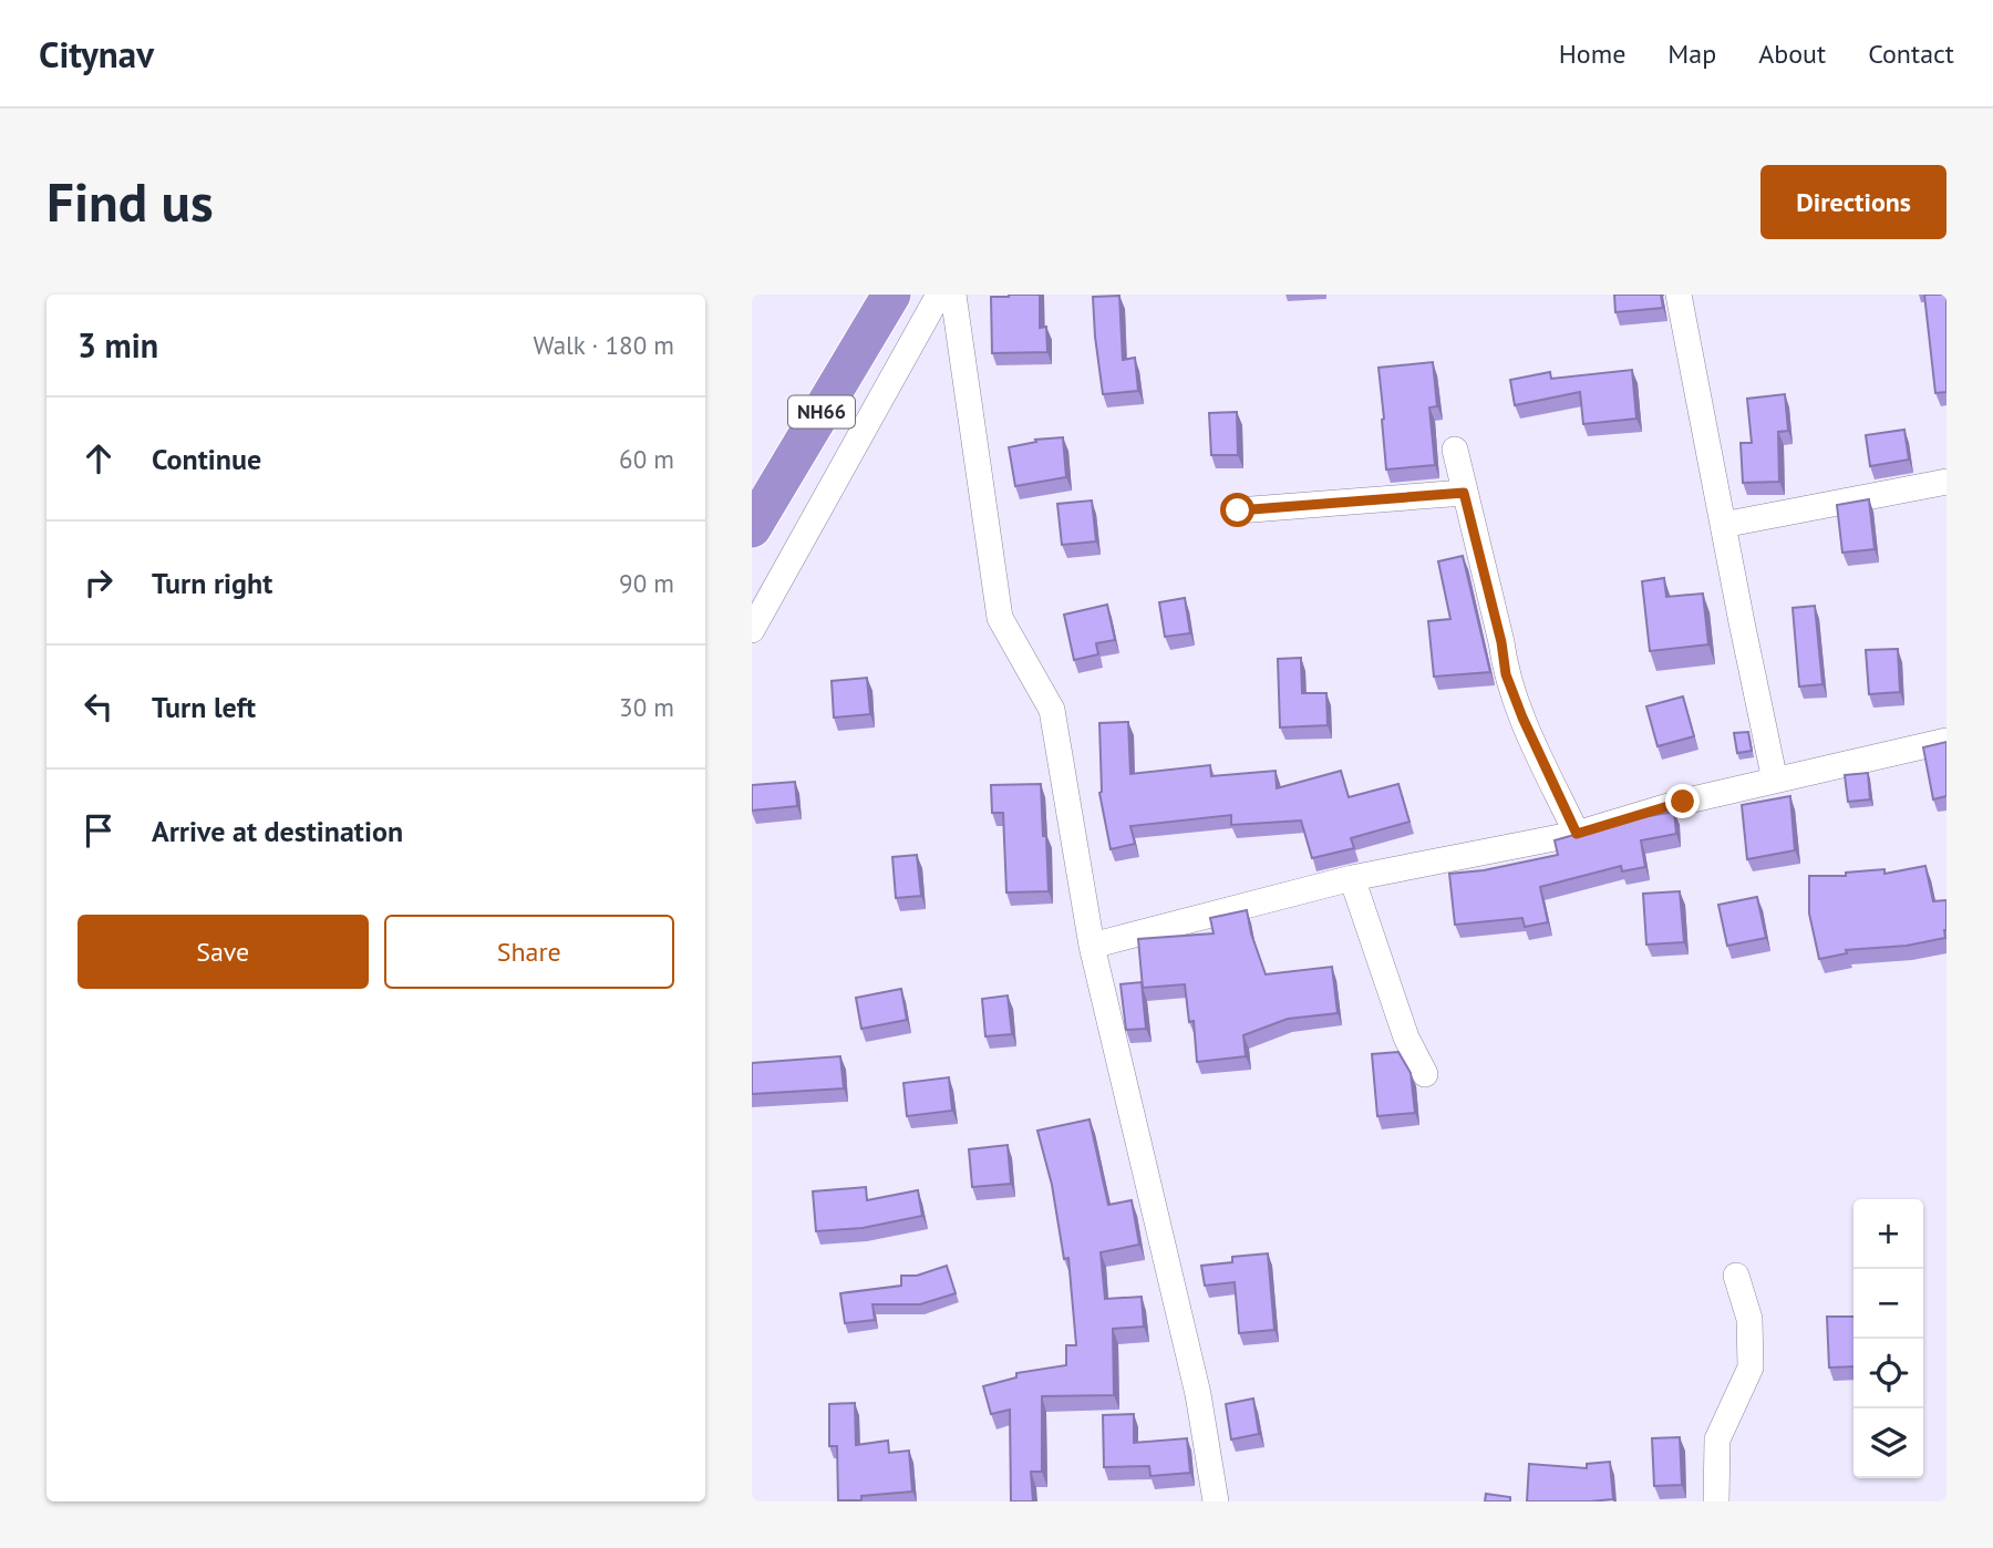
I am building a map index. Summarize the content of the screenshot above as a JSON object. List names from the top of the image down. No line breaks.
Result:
{"streets":{"highway":["NH66"]},"page":{"header":"Citynav","nav":["Home","Map","About","Contact"],"buttons":["Directions",["Save","Share"]],"title":"Find us","heading":["3 min","Walk · 180 m"],"list":[["Continue","60 m"],["Turn right","90 m"],["Turn left","30 m"],"Arrive at destination"],"map_buttons":["+","−"]}}
